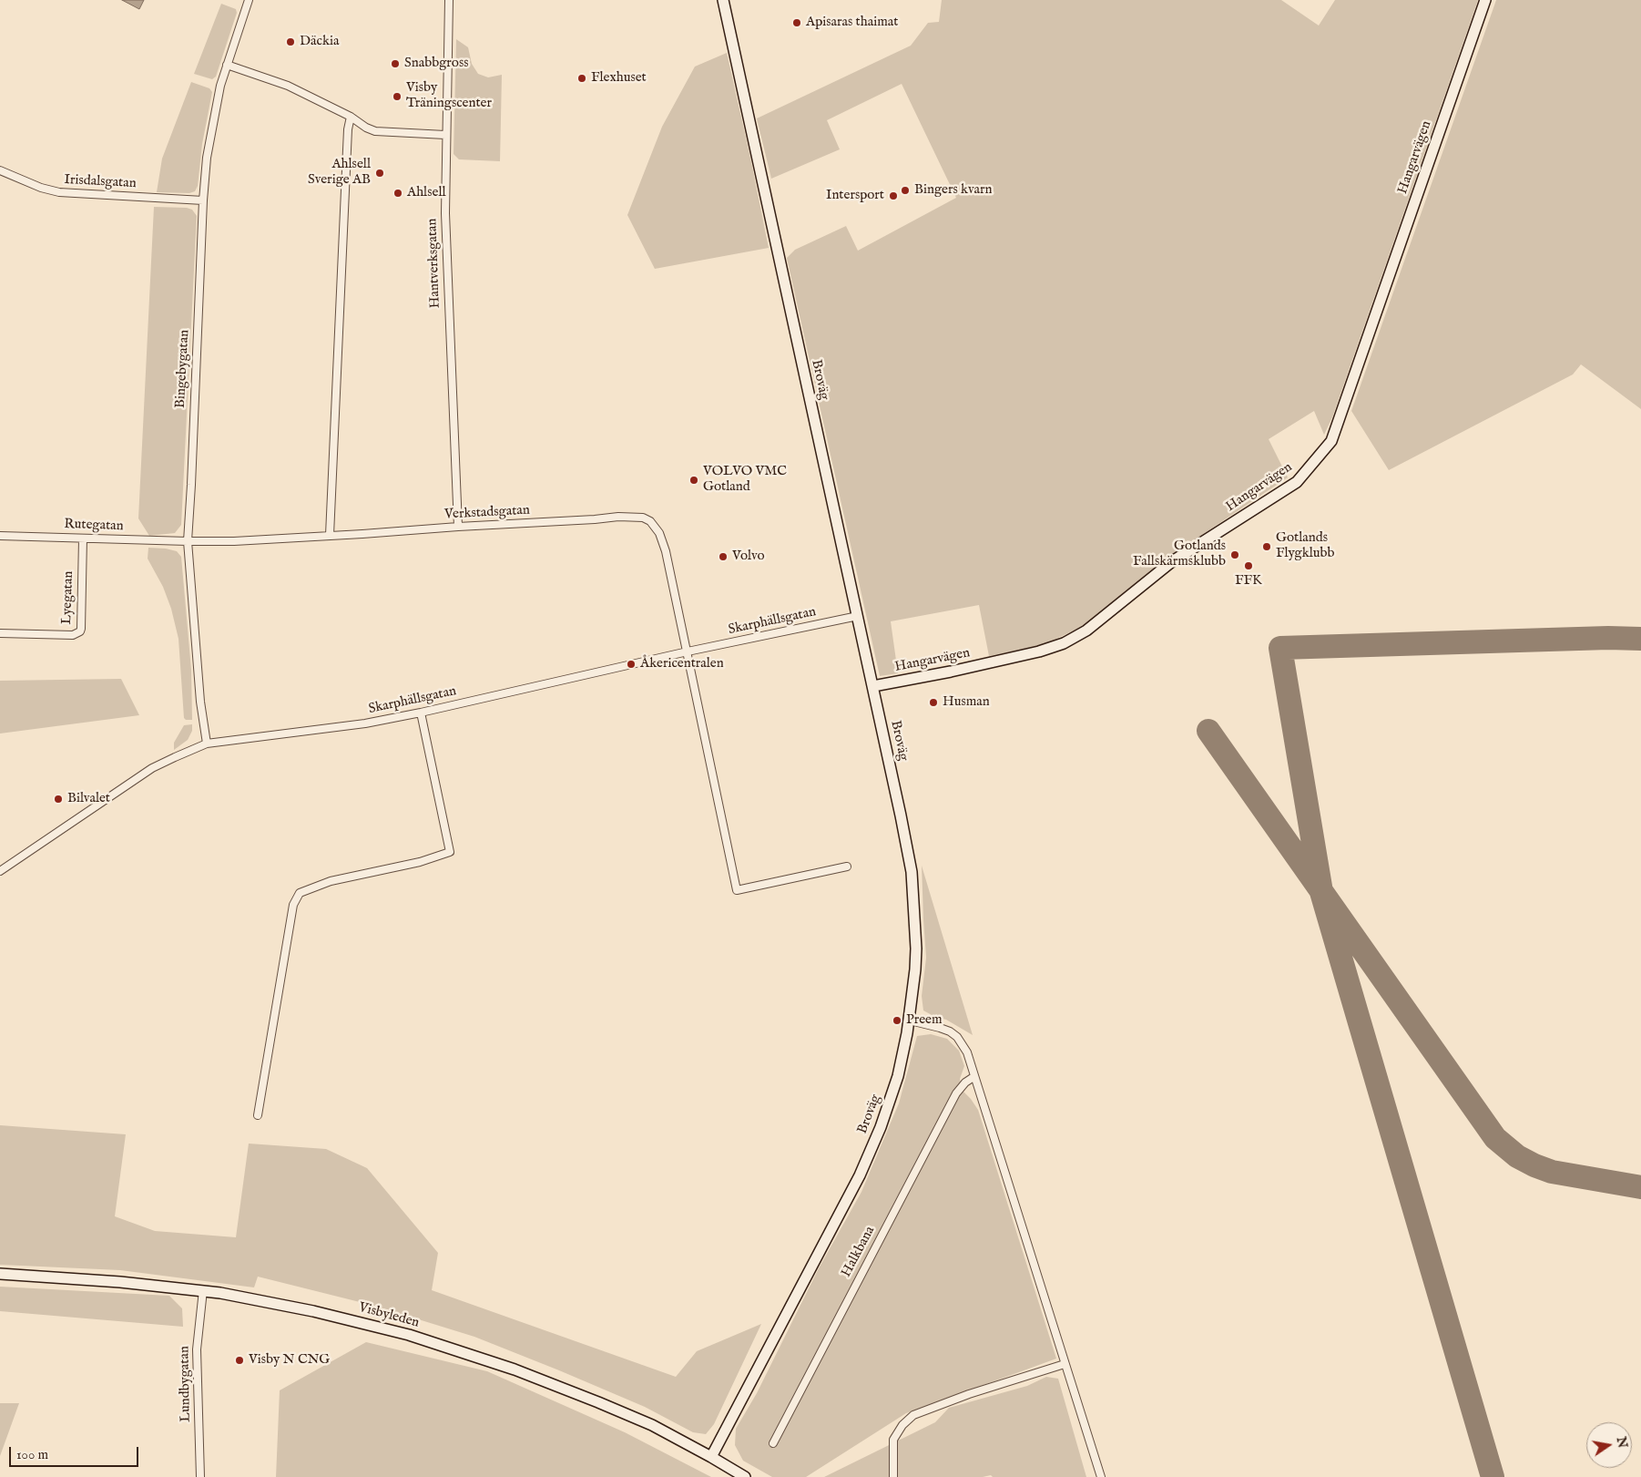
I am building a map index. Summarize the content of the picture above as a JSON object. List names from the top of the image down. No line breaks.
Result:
{"streets":{"main road":["Hangarvägen","Broväg","Visbyleden"],"street":["Irisdalsgatan","Hantverksgatan","Bingebygatan","Verkstadsgatan","Rutegatan","Lyegatan","Skarphällsgatan","Halkbana","Lundbygatan"]},"crossings":[["Hangarvägen","Broväg"],["Irisdalsgatan","Bingebygatan"],["Hantverksgatan","Verkstadsgatan"],["Bingebygatan","Verkstadsgatan"],["Bingebygatan","Rutegatan"],["Bingebygatan","Skarphällsgatan"],["Broväg","Skarphällsgatan"],["Broväg","Visbyleden"],["Verkstadsgatan","Rutegatan"],["Verkstadsgatan","Skarphällsgatan"],["Rutegatan","Lyegatan"],["Visbyleden","Lundbygatan"]],"places":["Apisaras thaimat","Däckia","Snabbgross","Flexhuset","Visby Träningscenter","Ahlsell Sverige AB","Bingers kvarn","Ahlsell","Intersport","VOLVO VMC Gotland","Gotlands Flygklubb","Gotlands Fallskärmsklubb","Volvo","FFK","Åkericentralen","Husman","Bilvalet","Preem","Visby N CNG"],"scale_bar":"100 m","north":"right"}
